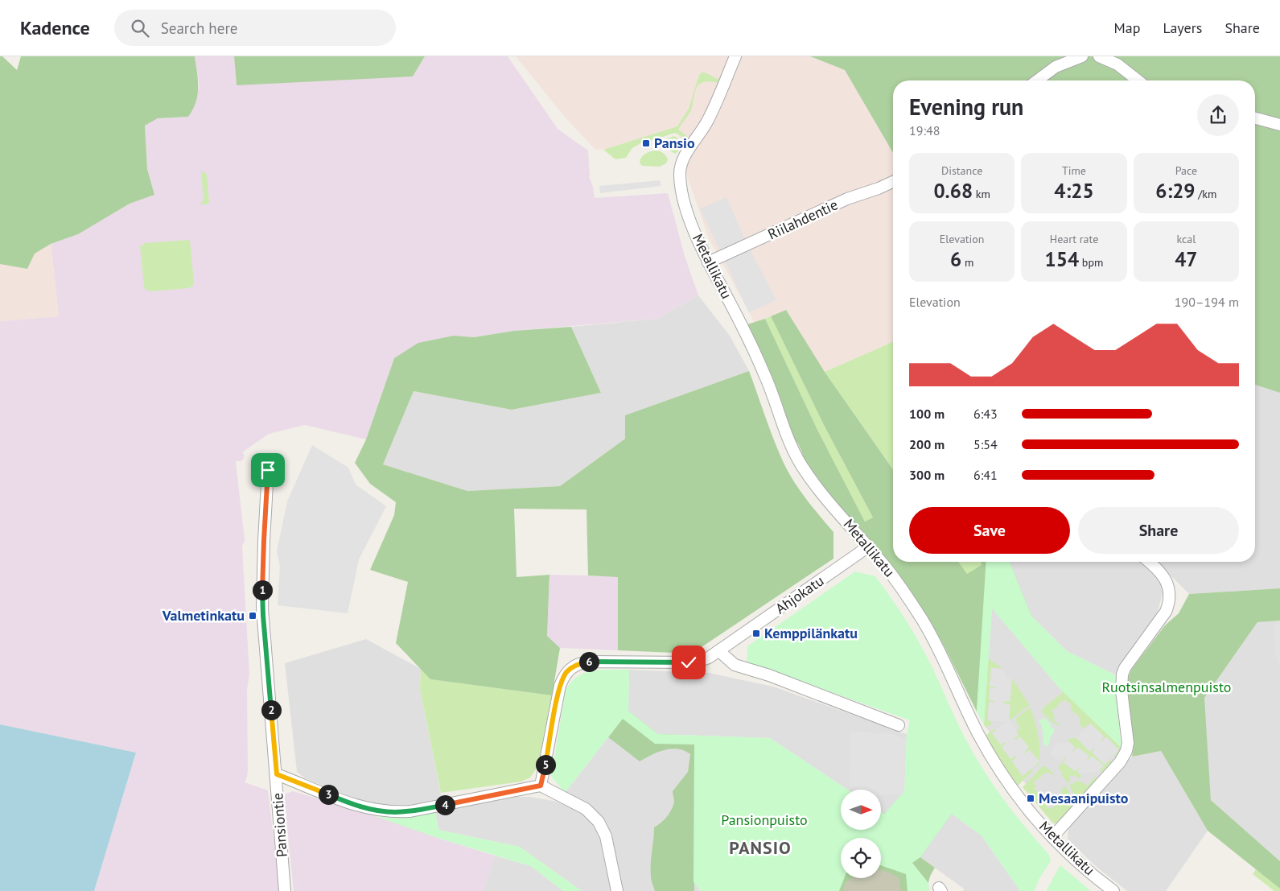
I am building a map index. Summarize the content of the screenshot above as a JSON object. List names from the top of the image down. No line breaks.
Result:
{"streets":{"street":["Riilahdentie","Metallikatu","Ahjokatu","Pansiontie"]},"crossings":[["Riilahdentie","Metallikatu"],["Metallikatu","Ahjokatu"]],"districts":["PANSIO"],"parks":["Ruotsinsalmenpuisto","Pansionpuisto"],"places":{"transit":["Pansio","Valmetinkatu","Kemppilänkatu","Mesaanipuisto"]},"north":"right","page":{"header":"Kadence","search":"Search here","nav":["Map","Layers","Share"],"heading":["Evening run","19:48"],"stats":[["Distance","0.68 km"],["Time","4:25"],["Pace","6:29 /km"],["Elevation","6 m"],["Heart rate","154 bpm"],["kcal","47"]],"chart":["Elevation","190–194 m"],"list":[{"name":"100 m","note":"6:43"},{"name":"200 m","note":"5:54"},{"name":"300 m","note":"6:41"}],"buttons":["Save","Share"],"pins":["1","6","2","5","3","4"]}}
